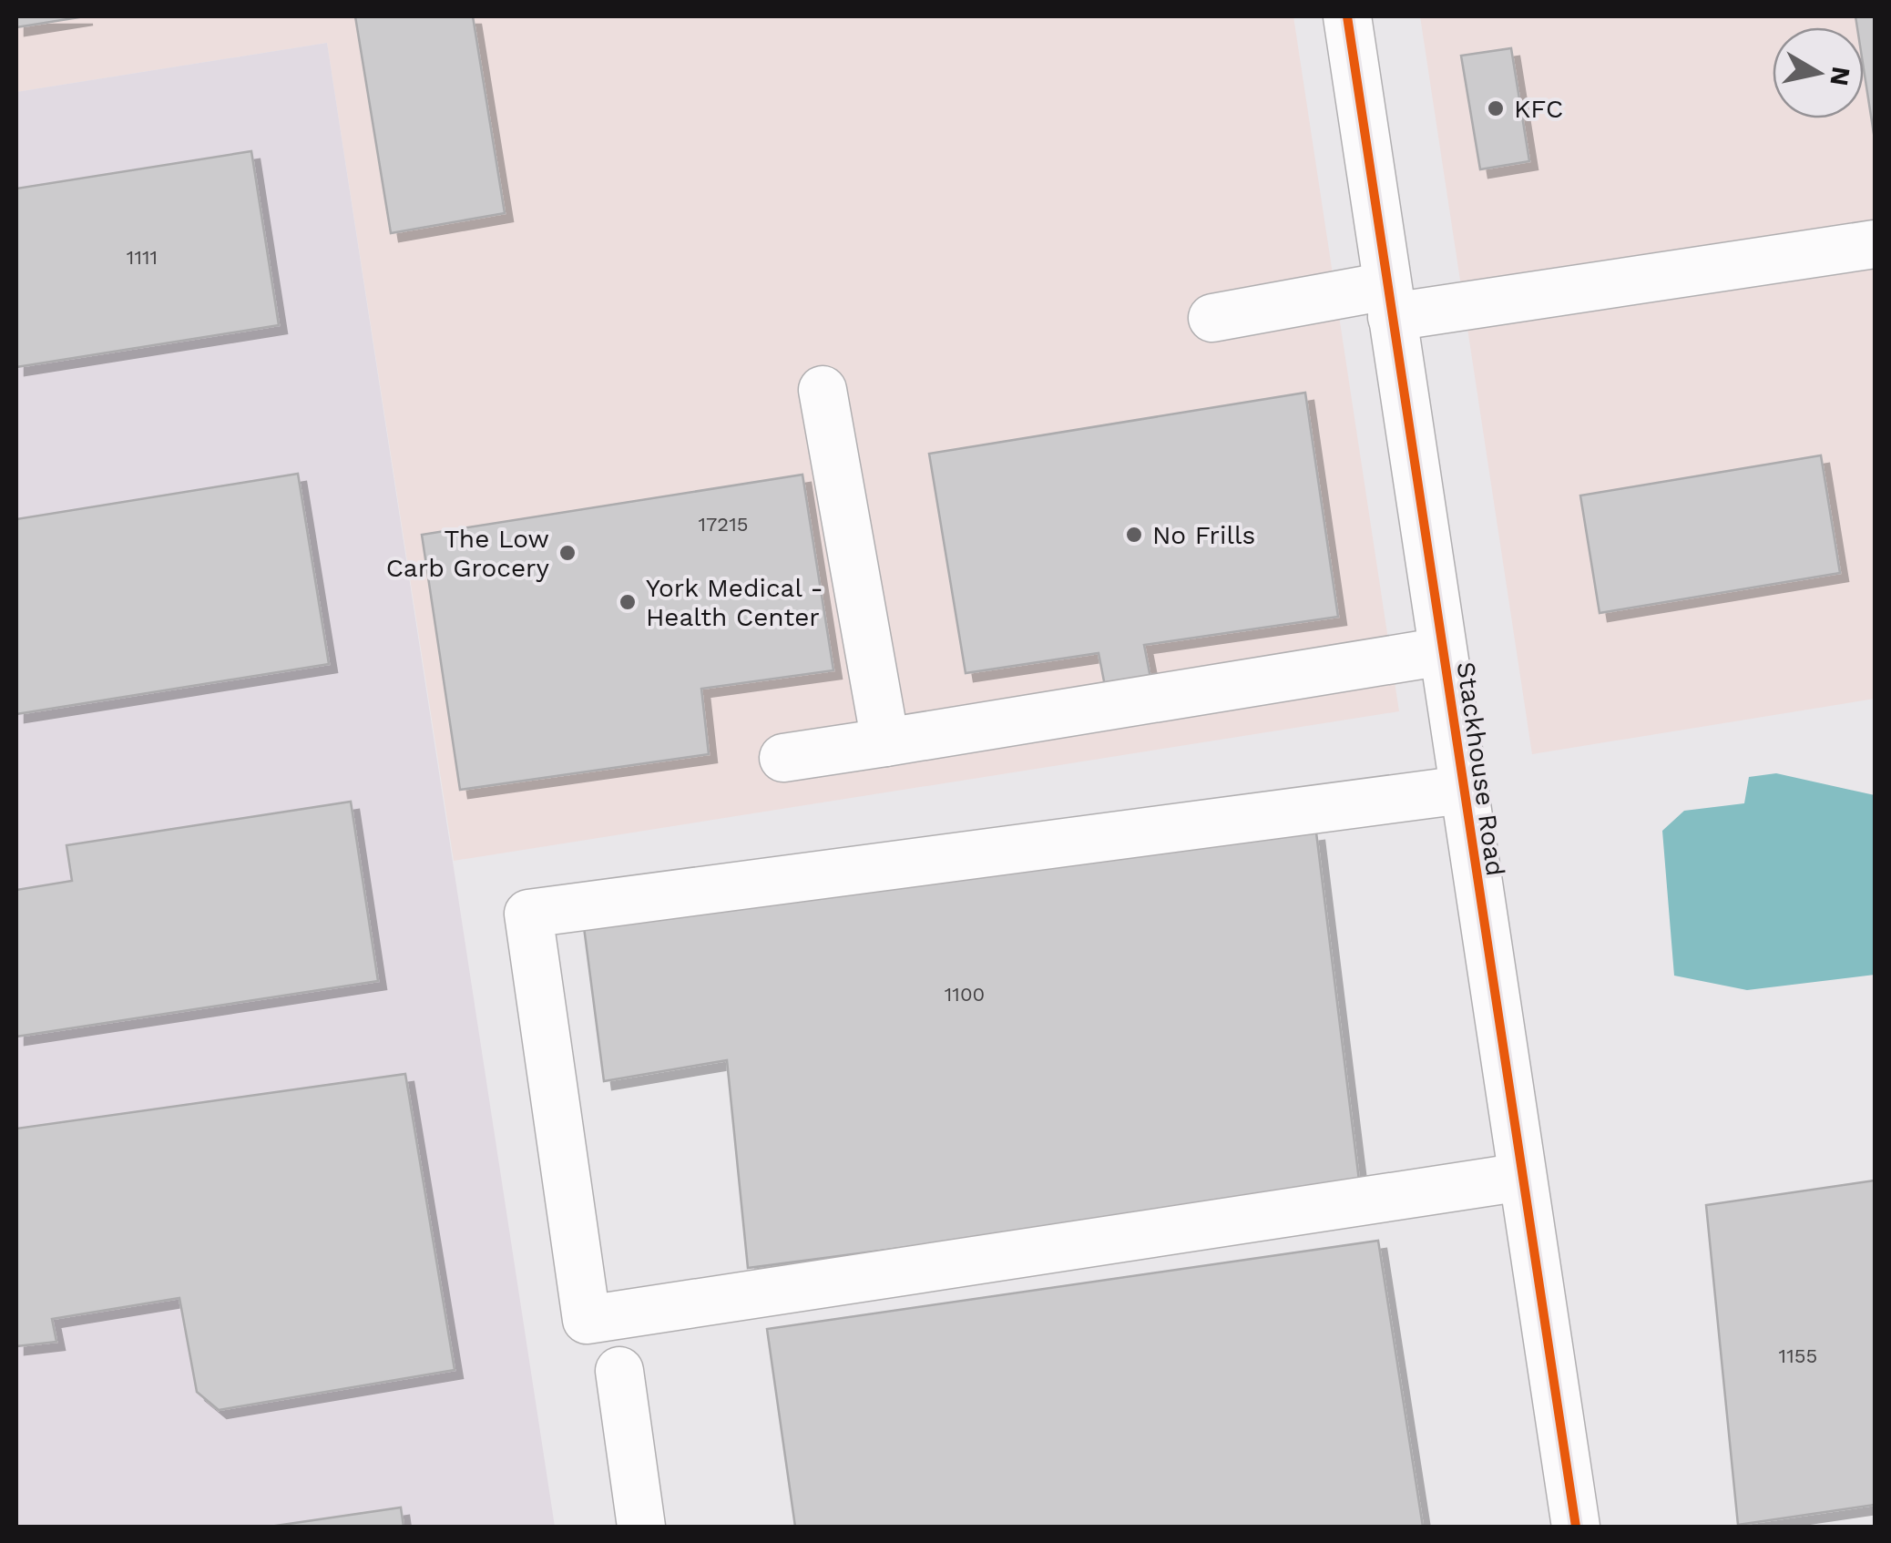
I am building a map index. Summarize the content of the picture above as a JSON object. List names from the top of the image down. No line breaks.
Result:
{"streets":{"street":["Stackhouse Road"]},"places":["KFC","No Frills","The Low Carb Grocery","York Medical - Health Center"],"house_numbers":["1111","17215","1100","1155"],"north":"right"}
